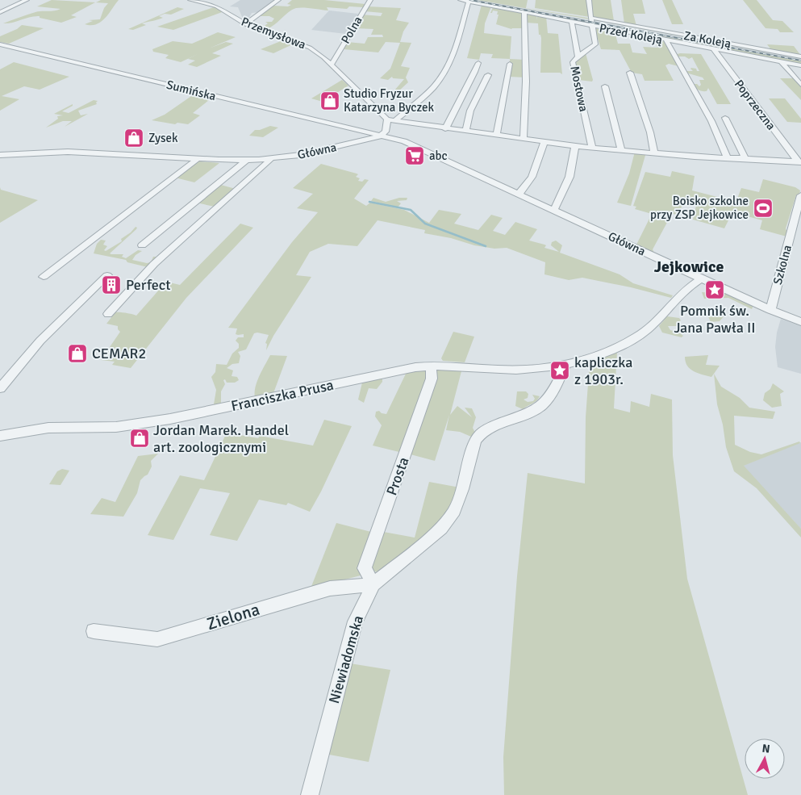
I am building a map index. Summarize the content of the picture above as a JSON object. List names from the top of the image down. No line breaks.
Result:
{"streets":{"street":["Polna","Przemysłowa","Przed Koleją","Za Koleją","Mostowa","Sumińska","Poprzeczna","Główna","Szkolna","Franciszka Prusa","Prosta","Zielona","Niewiadomska"]},"crossings":[["Polna","Przemysłowa"],["Przemysłowa","Poprzeczna"],["Przed Koleją","Mostowa"],["Przed Koleją","Poprzeczna"],["Za Koleją","Mostowa"],["Mostowa","Poprzeczna"],["Sumińska","Główna"],["Główna","Szkolna"],["Franciszka Prusa","Prosta"],["Franciszka Prusa","Niewiadomska"],["Prosta","Zielona"],["Prosta","Niewiadomska"],["Zielona","Niewiadomska"]],"districts":["Jejkowice"],"places":{"shop":["Studio Fryzur Katarzyna Byczek","Zysek","CEMAR2","Jordan Marek. Handel art. zoologicznymi"],"supermarket":["abc"],"sports":["Boisko szkolne przy ZSP Jejkowice"],"building":["Perfect"],"place":["Pomnik św. Jana Pawła II","kapliczka z 1903r."]},"north":"top"}
